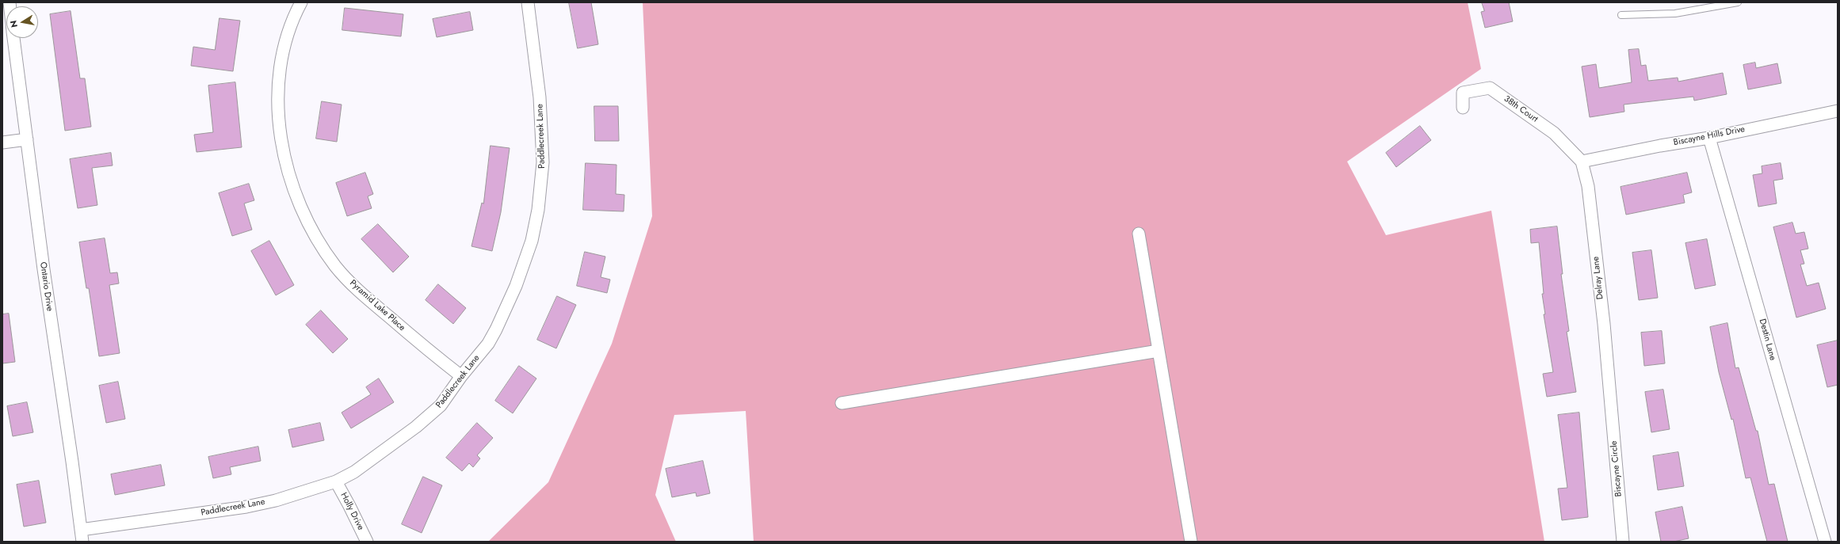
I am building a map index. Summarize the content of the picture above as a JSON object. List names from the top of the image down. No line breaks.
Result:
{"streets":{"street":["38th Court","Paddlecreek Lane","Biscayne Hills Drive","Delray Lane","Ontario Drive","Pyramid Lake Place","Destin Lane","Biscayne Circle","Holly Drive"]},"crossings":[["38th Court","Biscayne Hills Drive"],["38th Court","Delray Lane"],["Paddlecreek Lane","Ontario Drive"],["Paddlecreek Lane","Pyramid Lake Place"],["Paddlecreek Lane","Holly Drive"],["Biscayne Hills Drive","Delray Lane"],["Biscayne Hills Drive","Destin Lane"],["Delray Lane","Biscayne Circle"]],"north":"left"}
